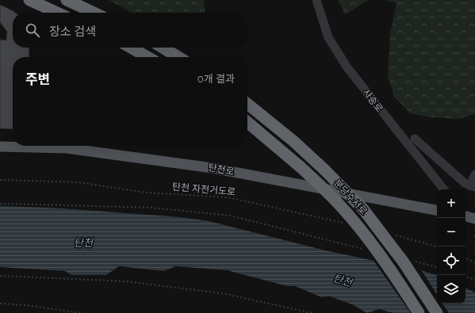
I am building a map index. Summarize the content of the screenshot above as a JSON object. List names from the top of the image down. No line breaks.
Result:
{"streets":{"highway":["분당수서로"],"main road":["탄천로"],"street":["사송로"],"path":["탄천 자전거도로"]},"water":["탄천"],"page":{"search":"장소 검색","heading":["주변","0개 결과"],"map_buttons":["+","−"]}}
